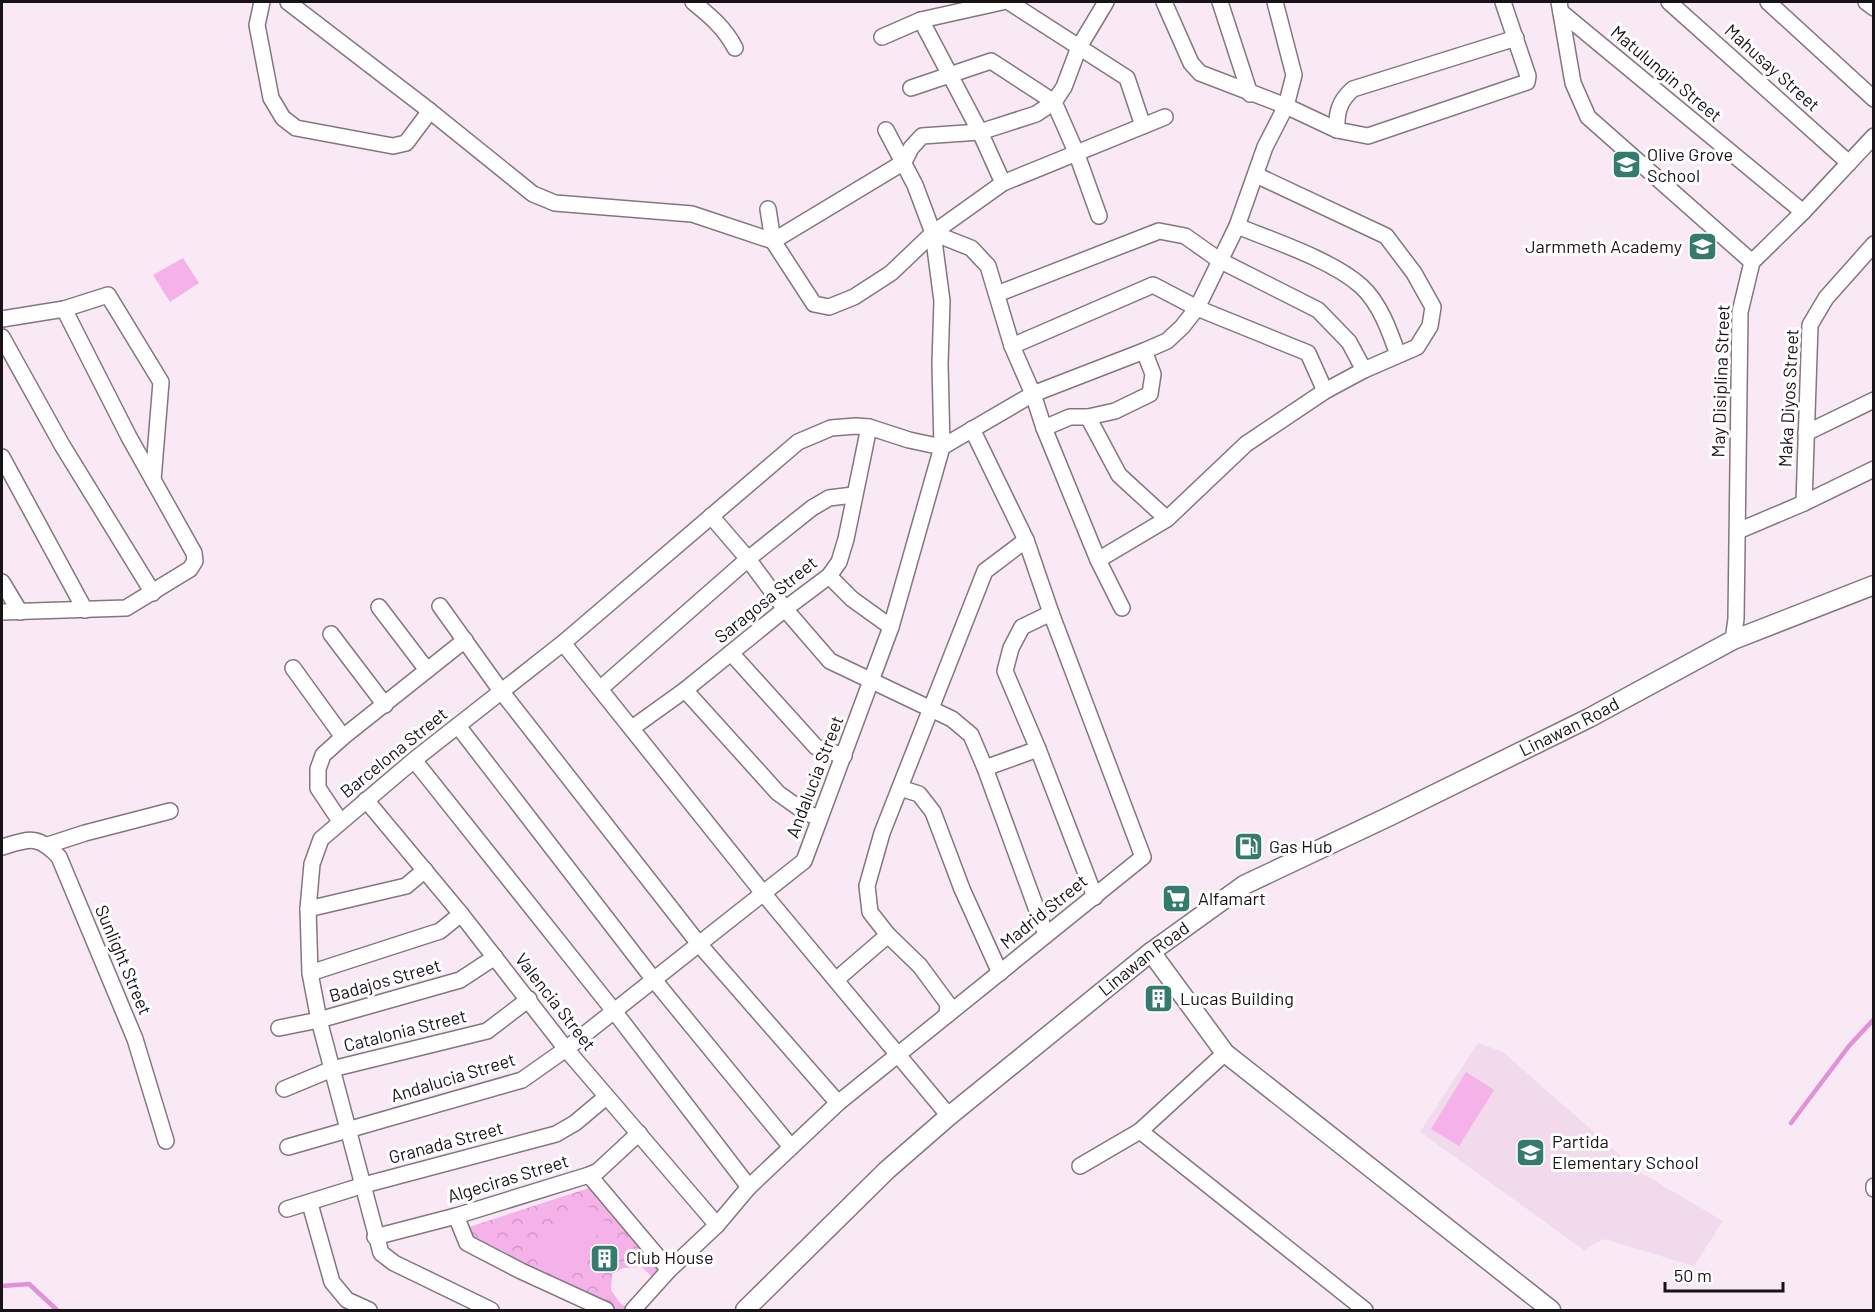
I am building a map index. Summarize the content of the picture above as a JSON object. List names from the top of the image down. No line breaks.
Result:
{"streets":{"street":["Mahusay Street","Matulungin Street","May Disiplina Street","Maka Diyos Street","Saragosa Street","Linawan Road","Barcelona Street","Andalucia Street","Madrid Street","Sunlight Street","Badajos Street","Valencia Street","Catalonia Street","Granada Street","Algeciras Street"]},"crossings":[["May Disiplina Street","Linawan Road"],["Saragosa Street","Barcelona Street"],["Barcelona Street","Andalucia Street"],["Barcelona Street","Badajos Street"],["Barcelona Street","Valencia Street"],["Barcelona Street","Catalonia Street"],["Barcelona Street","Granada Street"],["Barcelona Street","Algeciras Street"],["Andalucia Street","Valencia Street"],["Madrid Street","Valencia Street"],["Badajos Street","Valencia Street"],["Valencia Street","Catalonia Street"],["Valencia Street","Granada Street"],["Valencia Street","Algeciras Street"]],"places":{"school or university":["Olive Grove School","Jarmmeth Academy","Partida Elementary School"],"fuel station":["Gas Hub"],"supermarket":["Alfamart"],"building":["Lucas Building","Club House"]},"scale_bar":"50 m"}
